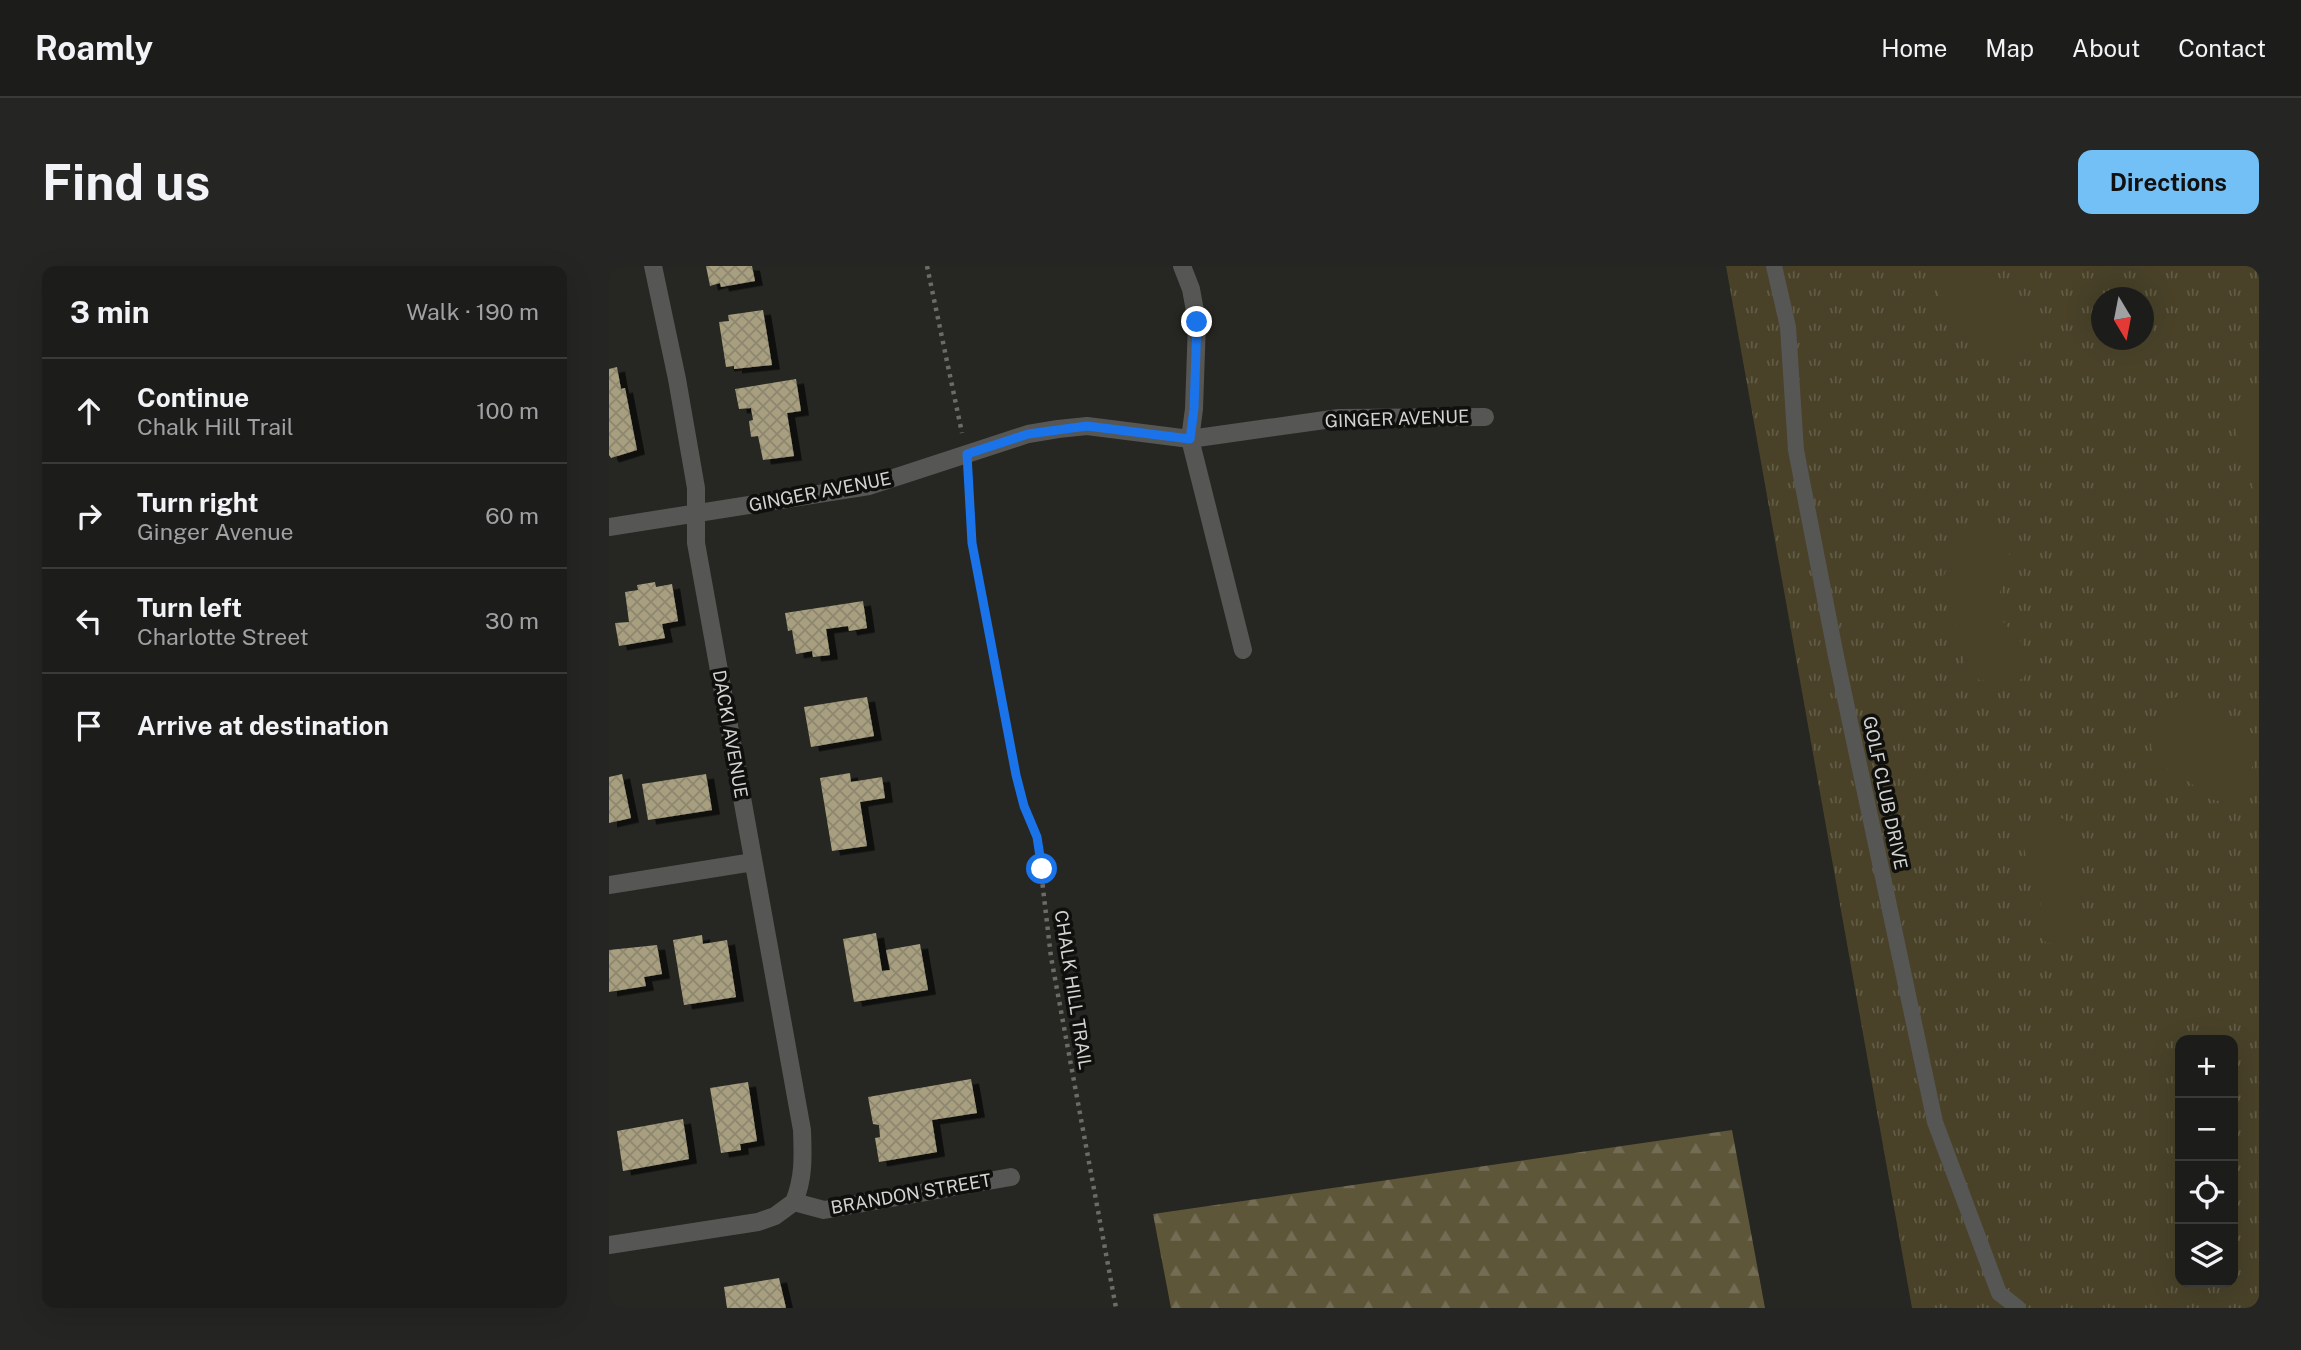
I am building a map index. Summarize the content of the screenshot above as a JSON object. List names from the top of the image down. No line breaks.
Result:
{"streets":{"street":["GINGER AVENUE","DACKI AVENUE","BRANDON STREET"],"lane":["GOLF CLUB DRIVE"],"path":["CHALK HILL TRAIL"]},"crossings":[["GINGER AVENUE","DACKI AVENUE"],["GINGER AVENUE","CHALK HILL TRAIL"],["DACKI AVENUE","BRANDON STREET"]],"north":"bottom","page":{"header":"Roamly","nav":["Home","Map","About","Contact"],"buttons":"Directions","title":"Find us","heading":["3 min","Walk · 190 m"],"list":[["Continue","Chalk Hill Trail","100 m"],["Turn right","Ginger Avenue","60 m"],["Turn left","Charlotte Street","30 m"],"Arrive at destination"],"map_buttons":["+","−"]}}
